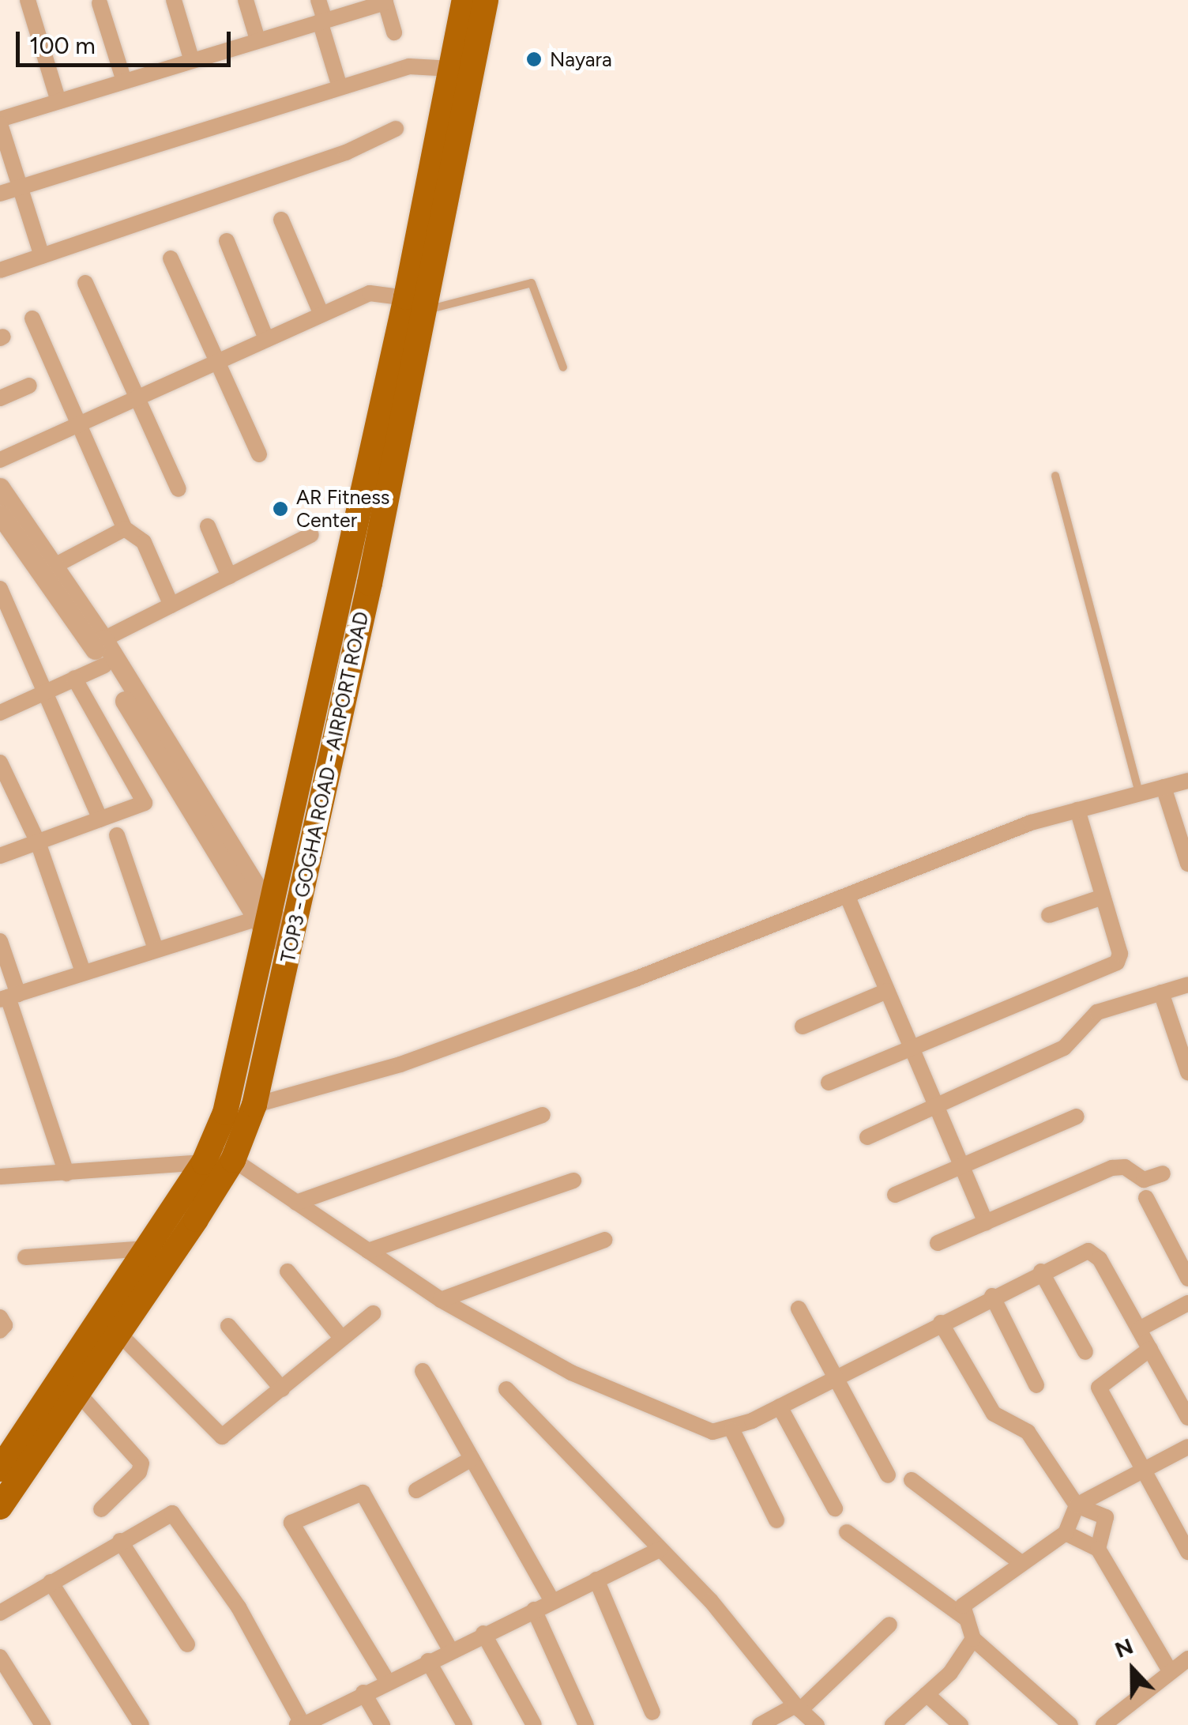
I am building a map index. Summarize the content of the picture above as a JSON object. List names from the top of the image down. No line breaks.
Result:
{"streets":{"main road":["TOP3 - GOGHA ROAD - AIRPORT ROAD"]},"places":["Nayara","AR Fitness Center"],"scale_bar":"100 m","north":"top"}
